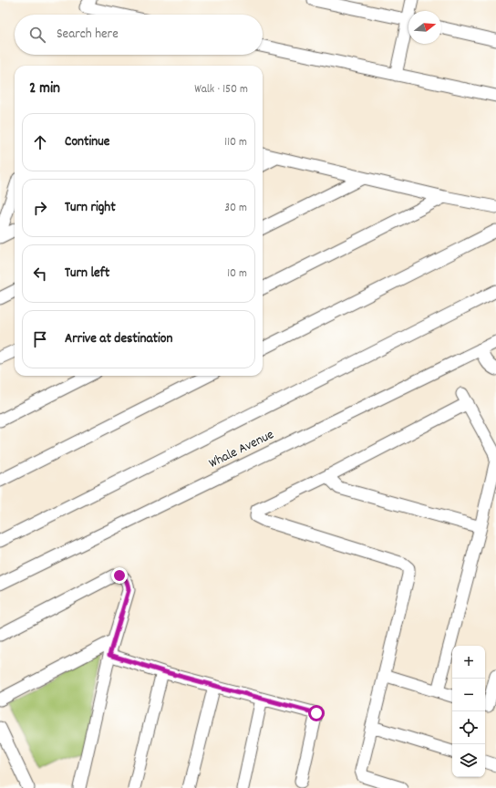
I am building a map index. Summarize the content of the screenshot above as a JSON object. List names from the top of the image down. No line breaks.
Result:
{"streets":{"street":["Whale Avenue"]},"north":"right","page":{"search":"Search here","heading":["2 min","Walk · 150 m"],"list":[["Continue","110 m"],["Turn right","30 m"],["Turn left","10 m"],"Arrive at destination"],"map_buttons":["+","−"]}}
